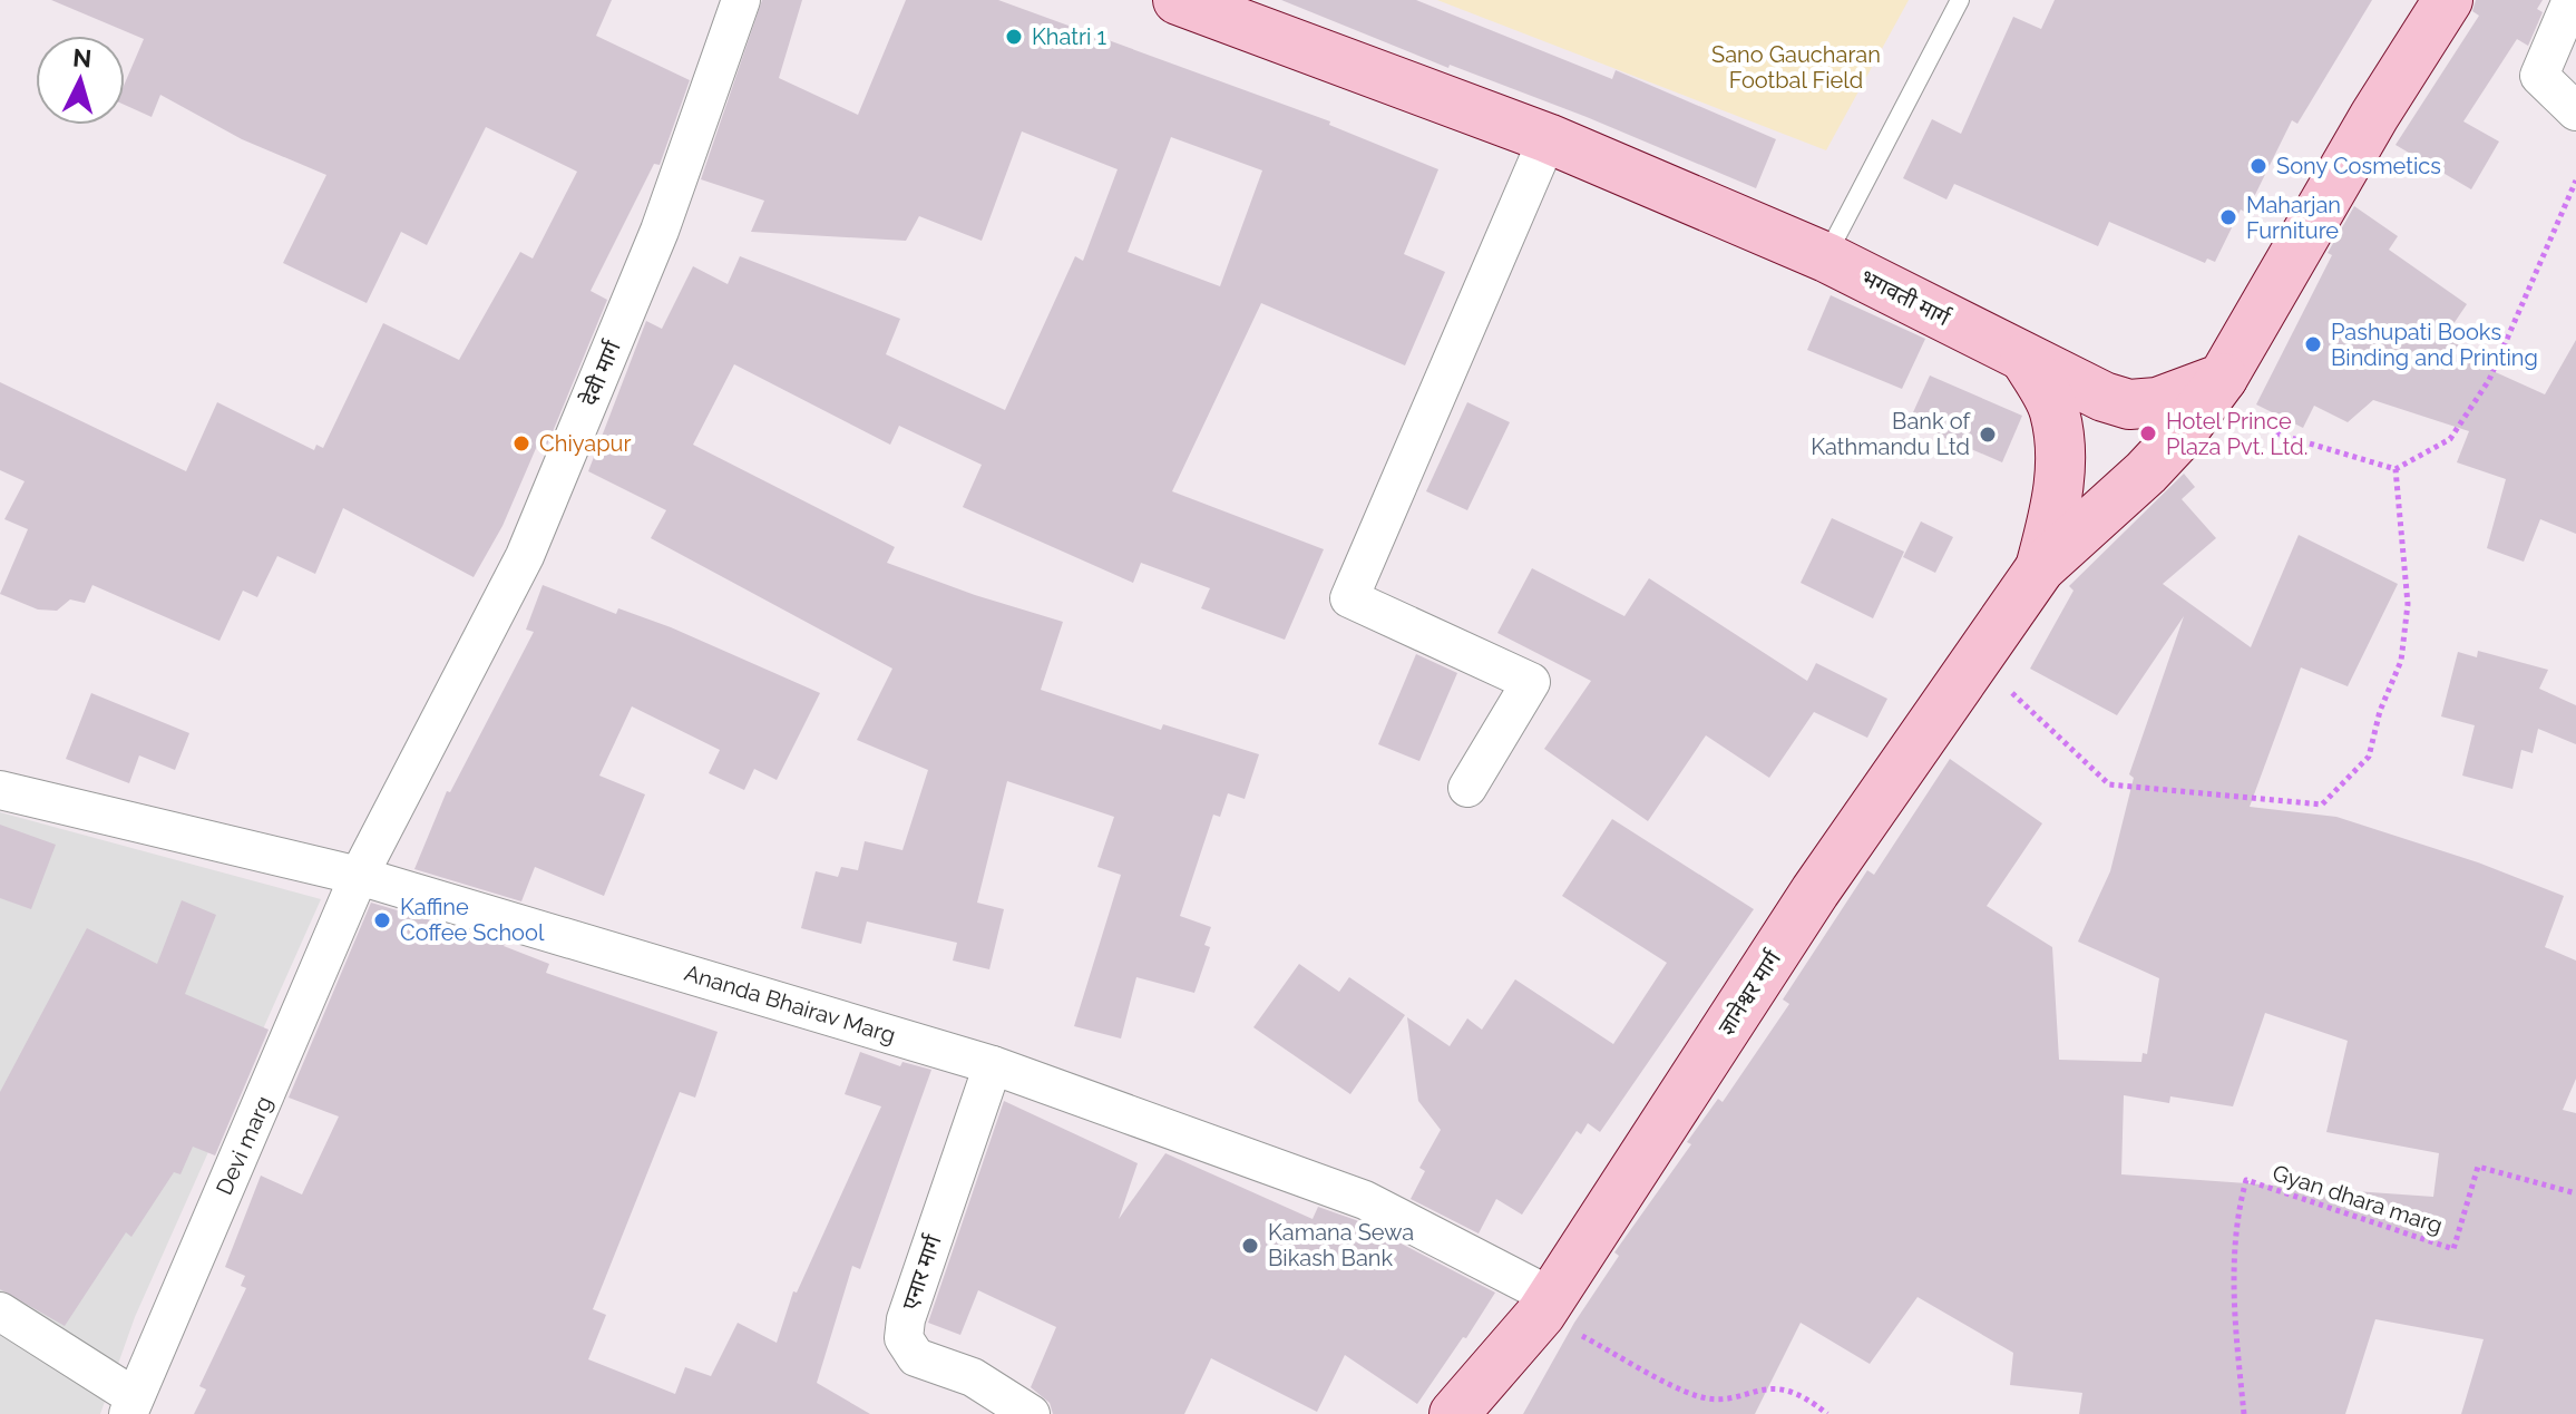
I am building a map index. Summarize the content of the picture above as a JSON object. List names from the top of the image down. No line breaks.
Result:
{"streets":{"main road":["भगवती मार्ग","ज्ञानेश्वर मार्ग"],"street":["देवी मार्ग","Ananda Bhairav Marg","Devi marg","एनार मार्ग"],"path":["Gyan dhara marg"]},"crossings":[["भगवती मार्ग","ज्ञानेश्वर मार्ग"],["देवी मार्ग","Ananda Bhairav Marg"],["देवी मार्ग","Devi marg"],["ज्ञानेश्वर मार्ग","Ananda Bhairav Marg"],["Ananda Bhairav Marg","Devi marg"],["Ananda Bhairav Marg","एनार मार्ग"]],"parks":["Sano Gaucharan Footbal Field"],"places":["Khatri 1","Sony Cosmetics","Maharjan Furniture","Pashupati Books Binding and Printing","Hotel Prince Plaza Pvt. Ltd.","Bank of Kathmandu Ltd","Chiyapur","Kaffine Coffee School","Kamana Sewa Bikash Bank"],"north":"top"}
